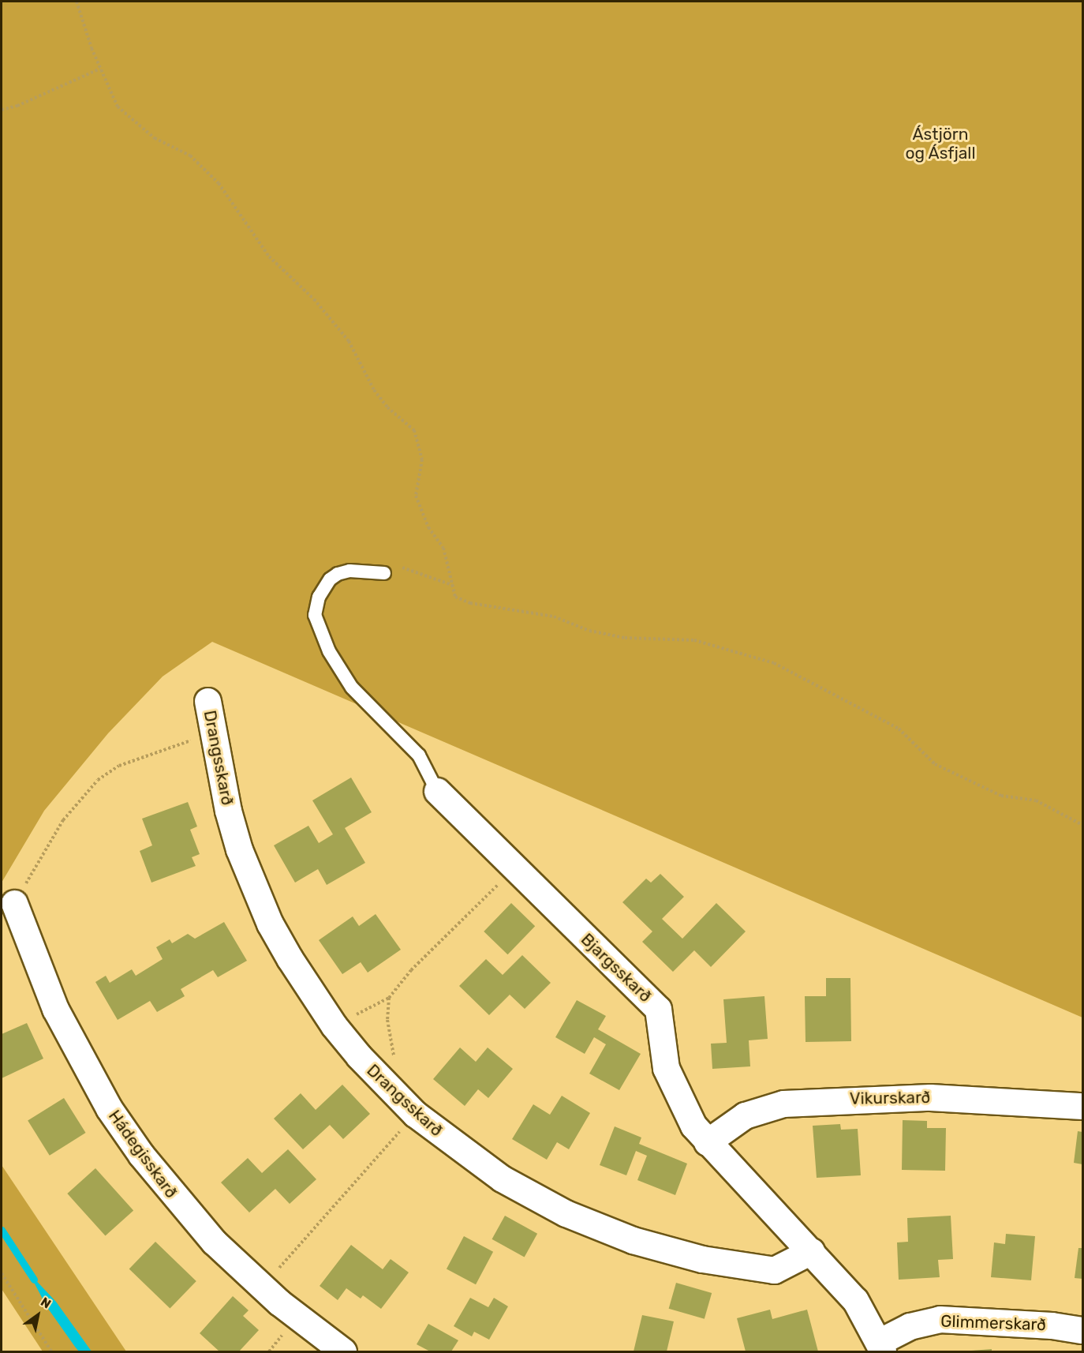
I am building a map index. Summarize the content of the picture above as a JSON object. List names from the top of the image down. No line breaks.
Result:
{"streets":{"street":["Drangsskarð","Bjargsskarð","Vikurskarð","Hádegisskarð","Glimmerskarð"]},"crossings":[["Drangsskarð","Bjargsskarð"],["Bjargsskarð","Vikurskarð"],["Bjargsskarð","Glimmerskarð"]],"parks":["Ástjörn og Ásfjall"],"north":"top right"}
